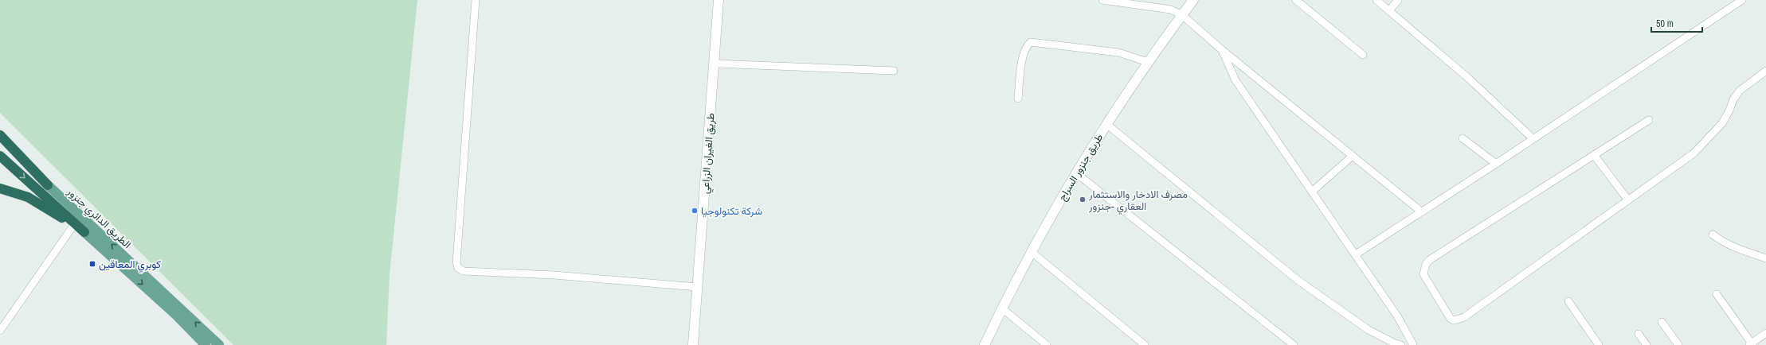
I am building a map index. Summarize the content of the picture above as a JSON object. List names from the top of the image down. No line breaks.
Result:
{"streets":{"main road":["الطريق الدائري جنزور"],"street":["طريق الغيران الزراعي","طريق جنزور السراج"]},"places":{"other":["مصرف الادخار والاستثمار العقاري -جنزور","شركة تكنولوجيا"],"transit":["كوبري المعاقين"]},"scale_bar":"50 m"}
